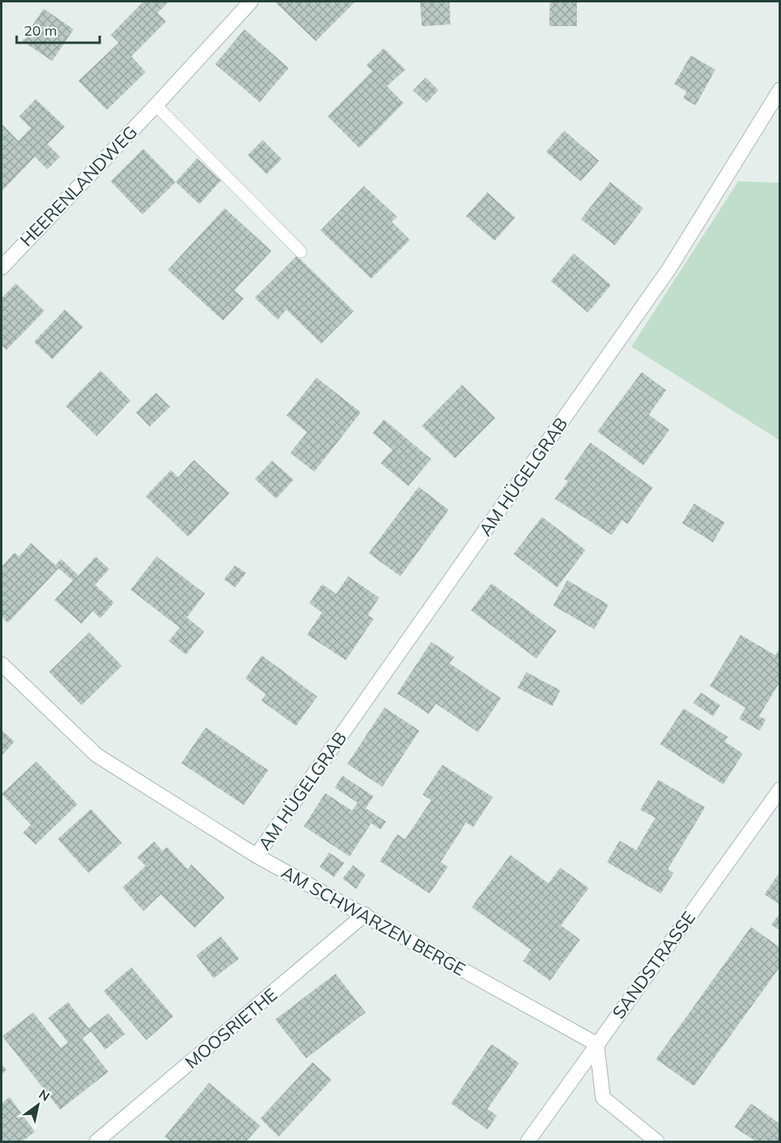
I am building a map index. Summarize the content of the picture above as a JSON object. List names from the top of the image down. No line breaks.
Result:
{"streets":{"street":["HEERENLANDWEG","AM HÜGELGRAB","AM SCHWARZEN BERGE","SANDSTRASSE","MOOSRIETHE"]},"crossings":[["AM HÜGELGRAB","AM SCHWARZEN BERGE"],["AM SCHWARZEN BERGE","SANDSTRASSE"],["AM SCHWARZEN BERGE","MOOSRIETHE"]],"scale_bar":"20 m","north":"top right"}
